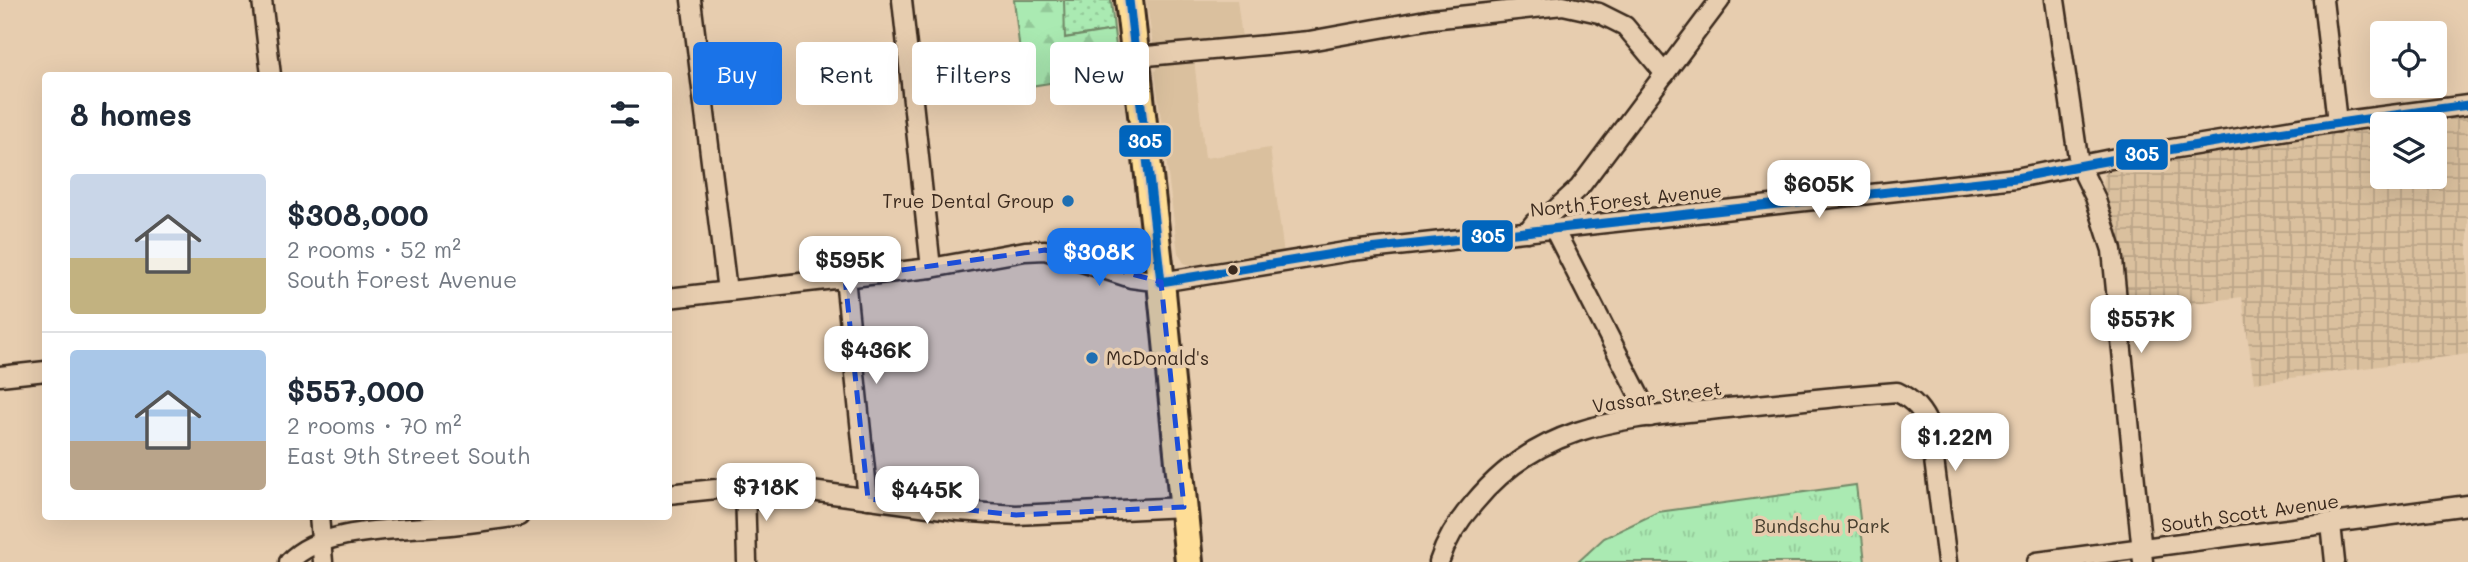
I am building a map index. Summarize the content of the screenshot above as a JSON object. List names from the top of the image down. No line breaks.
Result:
{"streets":{"street":["North Forest Avenue","Vassar Street","South Scott Avenue"]},"parks":["Bundschu Park"],"places":["True Dental Group","McDonald's"],"lines":["transit line 305"],"page":{"chip":["Buy","Rent","Filters","New"],"heading":"8 homes","list":[{"name":"$308,000","note":"2 rooms · 52 m² · South Forest Avenue"},{"name":"$557,000","note":"2 rooms · 70 m² · East 9th Street South"}],"price":["$605K","$308K","$595K","$557K","$436K","$1.22M","$718K","$445K"]}}
